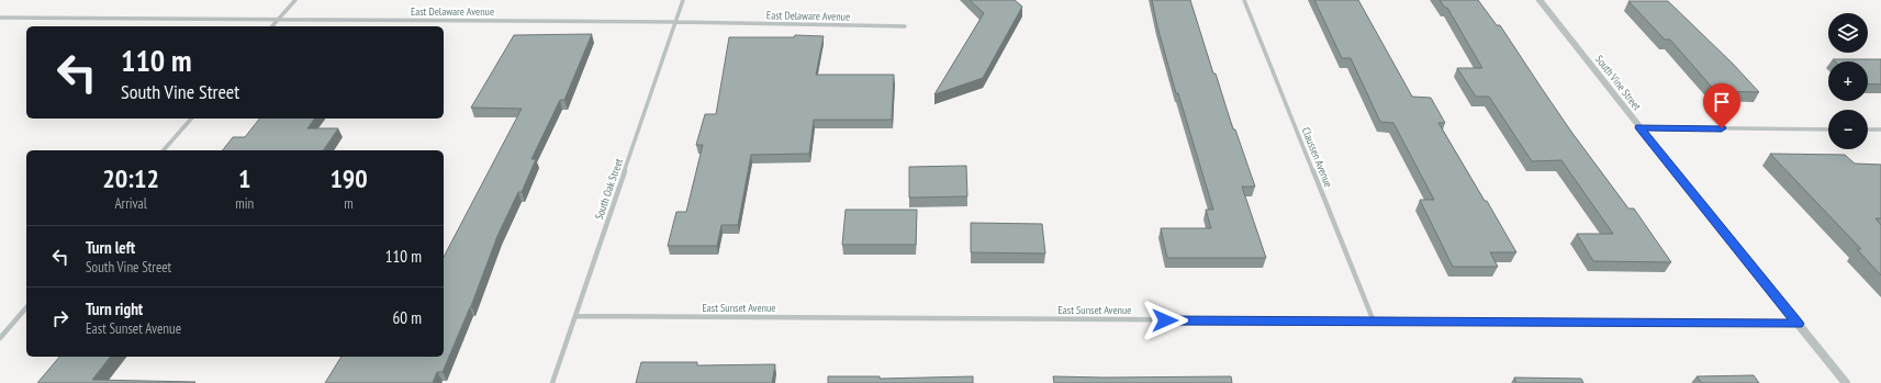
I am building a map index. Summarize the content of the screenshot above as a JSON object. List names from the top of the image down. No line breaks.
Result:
{"streets":{"street":["East Delaware Avenue","South Vine Street","Claussen Avenue","South Oak Street","East Sunset Avenue"]},"crossings":[["East Delaware Avenue","South Oak Street"],["South Vine Street","East Sunset Avenue"],["Claussen Avenue","East Sunset Avenue"],["South Oak Street","East Sunset Avenue"]],"page":{"map_buttons":["+","−"],"turn":["110 m","South Vine Street"],"eta":["20:12","Arrival","1","min","190","m"],"list":[{"name":"Turn left","note":"South Vine Street","value":"110 m"},{"name":"Turn right","note":"East Sunset Avenue","value":"60 m"}]}}
